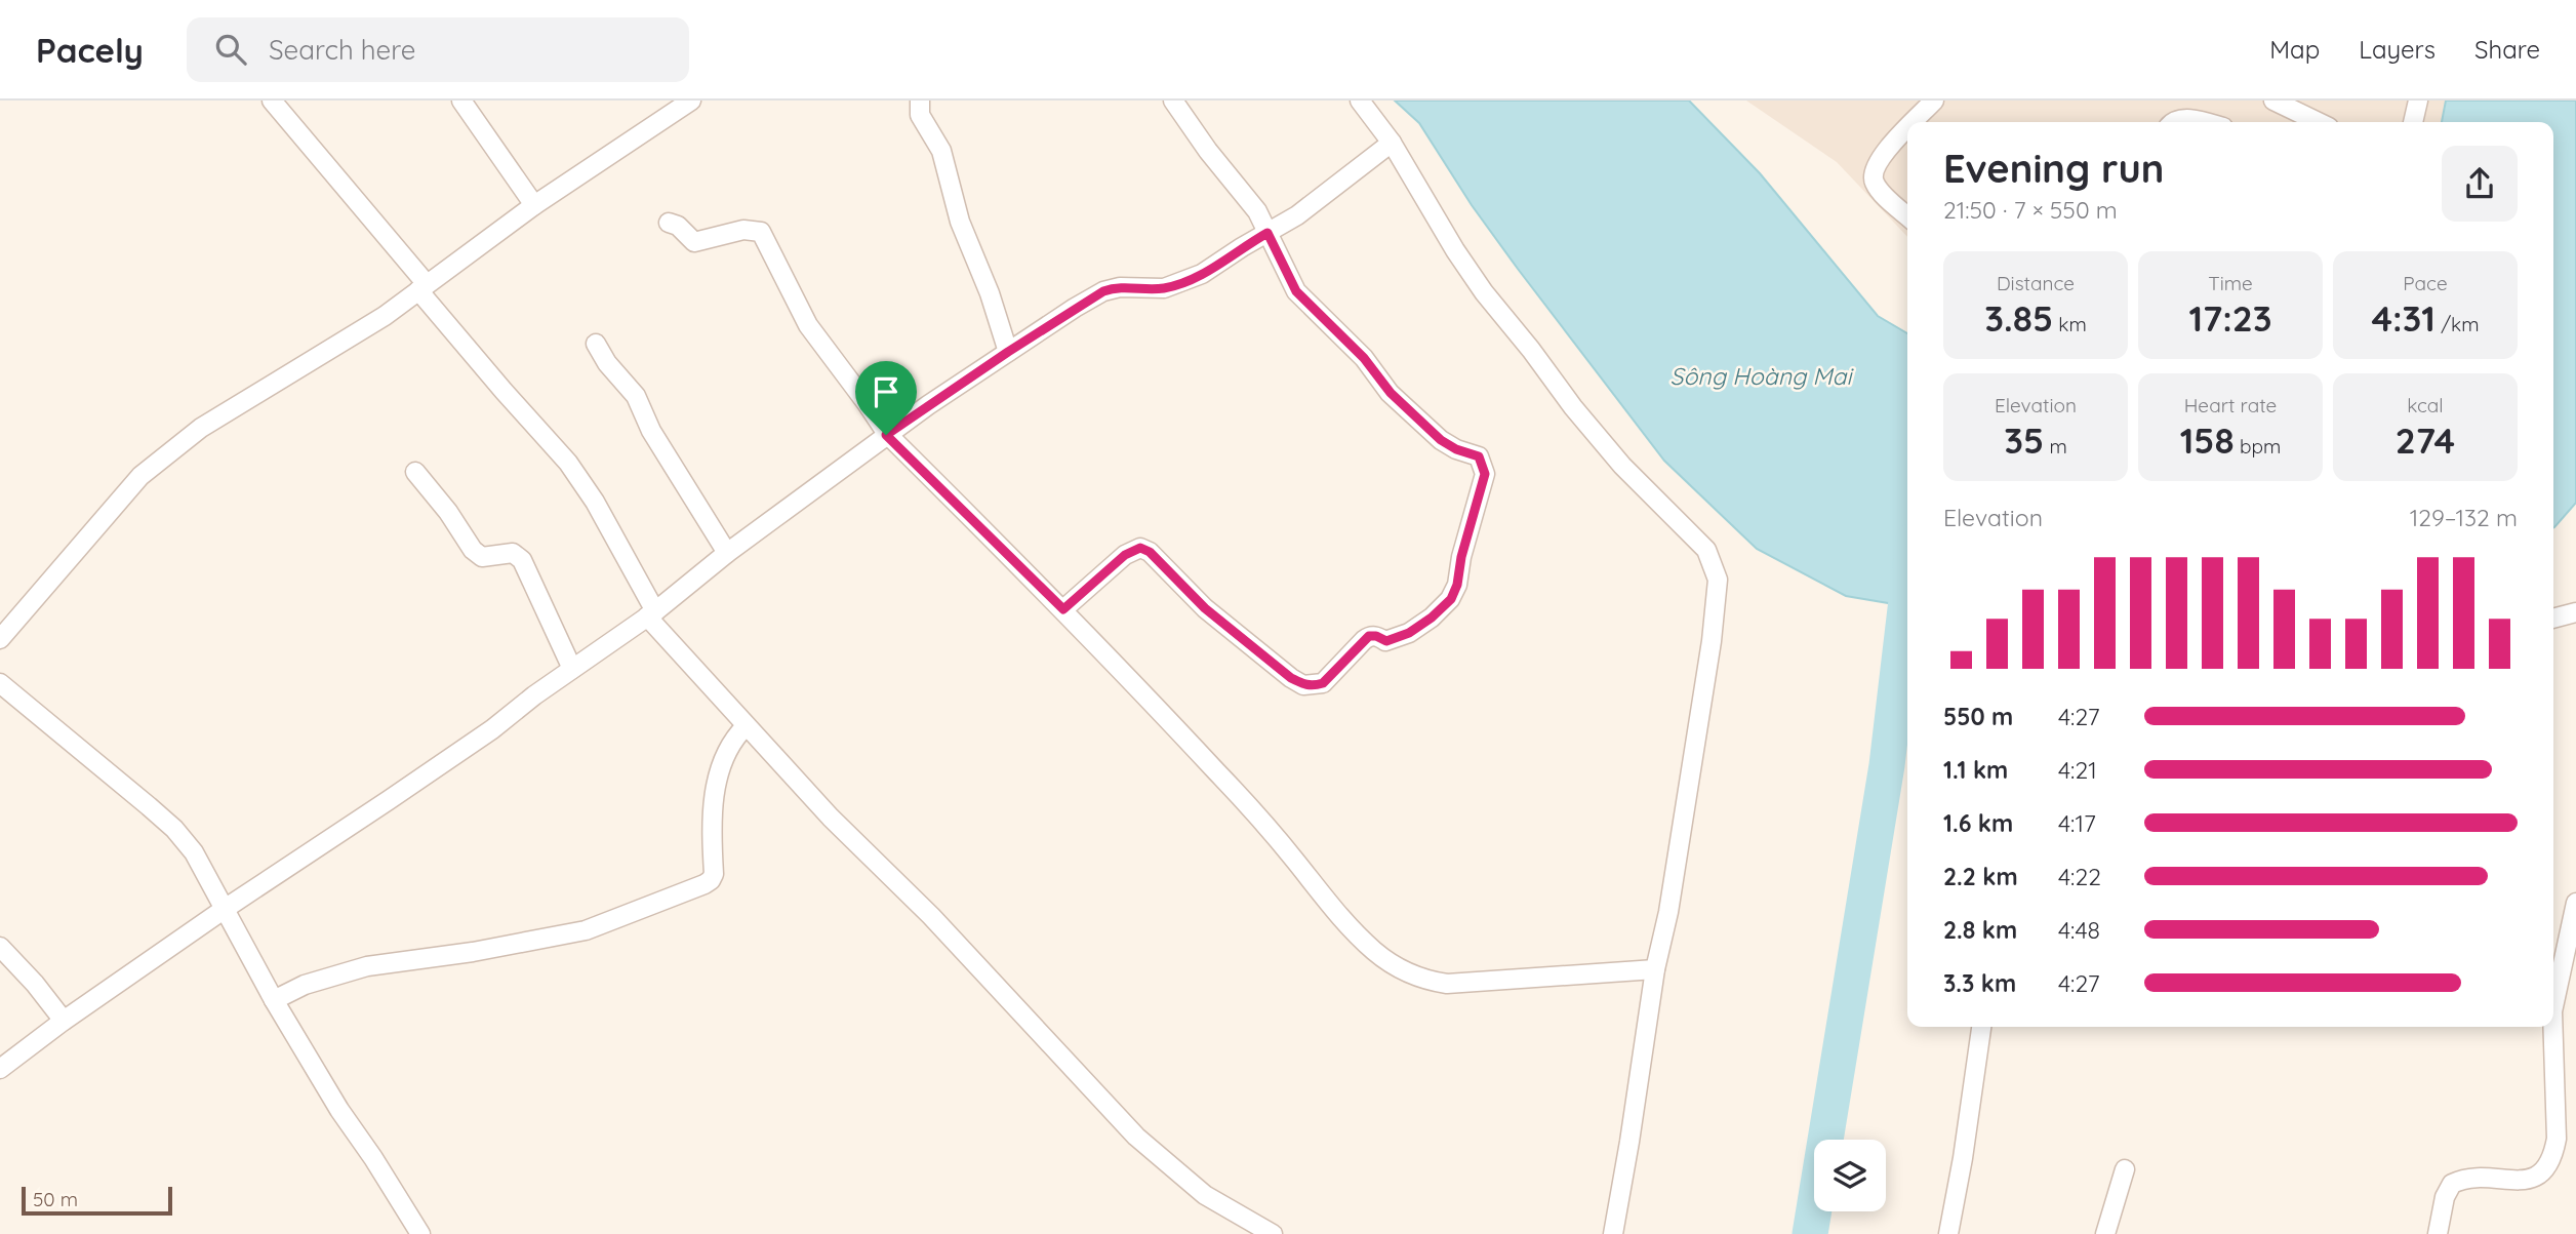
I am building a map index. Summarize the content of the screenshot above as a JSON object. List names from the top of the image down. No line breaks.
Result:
{"water":["Sông Hoàng Mai"],"scale_bar":"50 m","page":{"header":"Pacely","search":"Search here","nav":["Map","Layers","Share"],"heading":["Evening run","21:50 · 7 × 550 m"],"stats":[["Distance","3.85 km"],["Time","17:23"],["Pace","4:31 /km"],["Elevation","35 m"],["Heart rate","158 bpm"],["kcal","274"]],"chart":["Elevation","129–132 m"],"list":[{"name":"550 m","note":"4:27"},{"name":"1.1 km","note":"4:21"},{"name":"1.6 km","note":"4:17"},{"name":"2.2 km","note":"4:22"},{"name":"2.8 km","note":"4:48"},{"name":"3.3 km","note":"4:27"}],"scale":"50 m"}}
